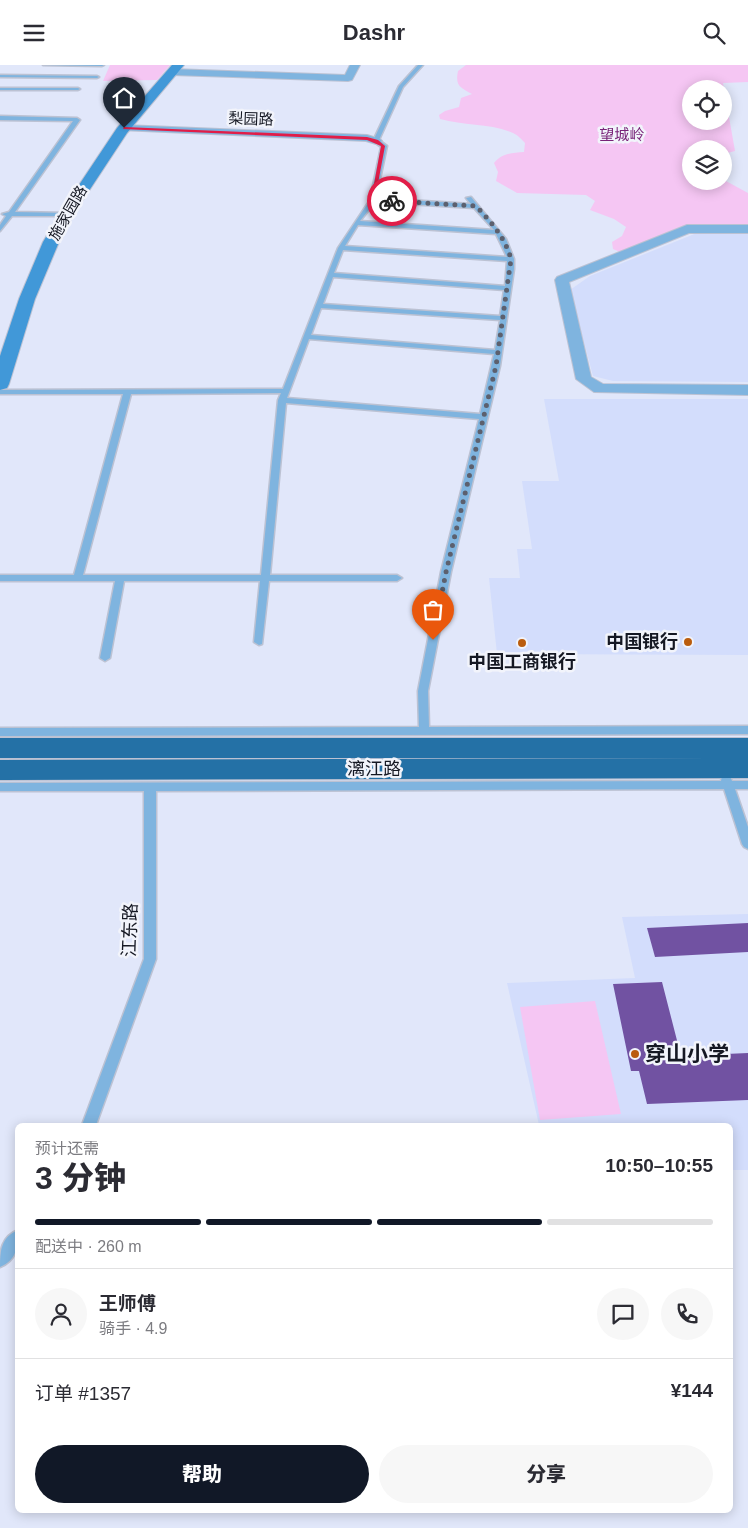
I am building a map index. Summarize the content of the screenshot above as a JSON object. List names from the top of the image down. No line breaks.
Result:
{"streets":{"highway":["漓江路"],"street":["梨园路","施家园路"],"lane":["江东路"]},"crossings":[["梨园路","施家园路"]],"parks":["望城岭"],"places":["中国银行","中国工商银行","穿山小学"],"page":{"header":"Dashr","heading":["3 分钟","预计还需","10:50–10:55"],"panel":["王师傅","骑手 · 4.9","订单 #1357","¥144"],"bar":"配送中 · 260 m","buttons":["帮助","分享"]}}
